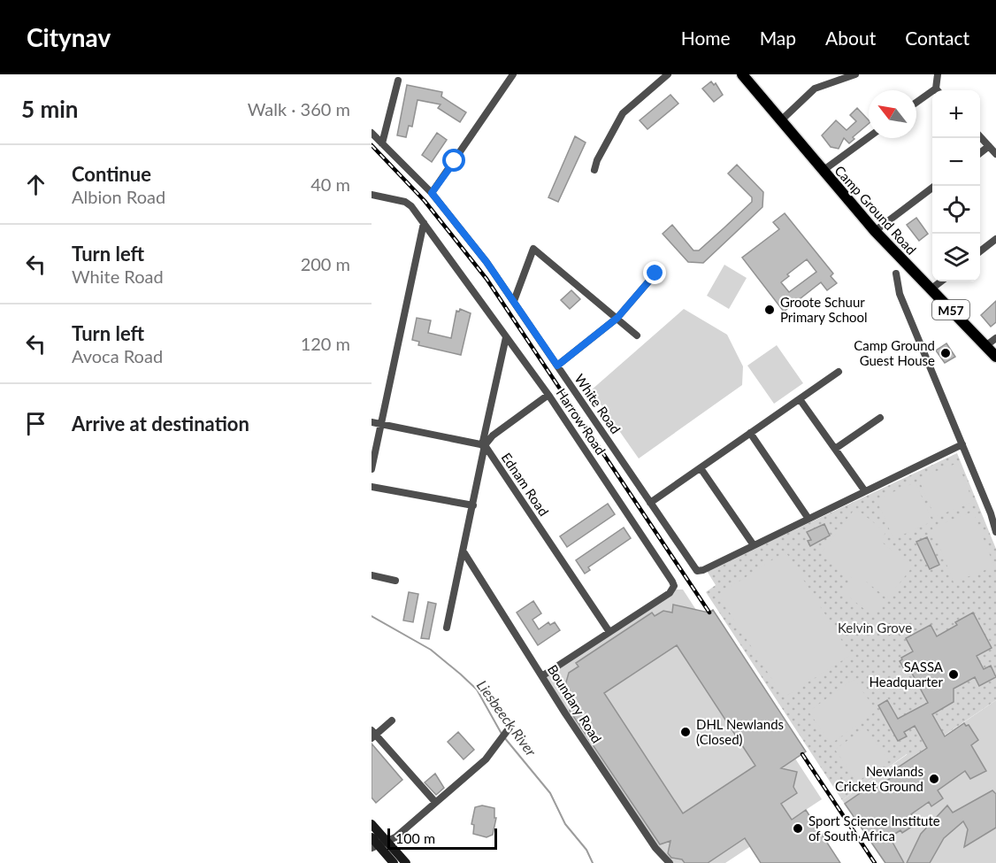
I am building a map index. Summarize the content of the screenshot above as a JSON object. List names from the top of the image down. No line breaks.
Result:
{"streets":{"main road":["Camp Ground Road","M57"],"street":["White Road","Harrow Road","Ednam Road","Boundary Road"]},"crossings":[["Harrow Road","Ednam Road"]],"water":["Liesbeeck River"],"parks":["Kelvin Grove"],"places":["Groote Schuur Primary School","Camp Ground Guest House","SASSA Headquarter","DHL Newlands (Closed)","Newlands Cricket Ground","Sport Science Institute of South Africa"],"scale_bar":"100 m","north":"top left","page":{"header":"Citynav","nav":["Home","Map","About","Contact"],"heading":["5 min","Walk · 360 m"],"map_buttons":["+","−"],"list":[["Continue","Albion Road","40 m"],["Turn left","White Road","200 m"],["Turn left","Avoca Road","120 m"],"Arrive at destination"],"scale":"100 m"}}
